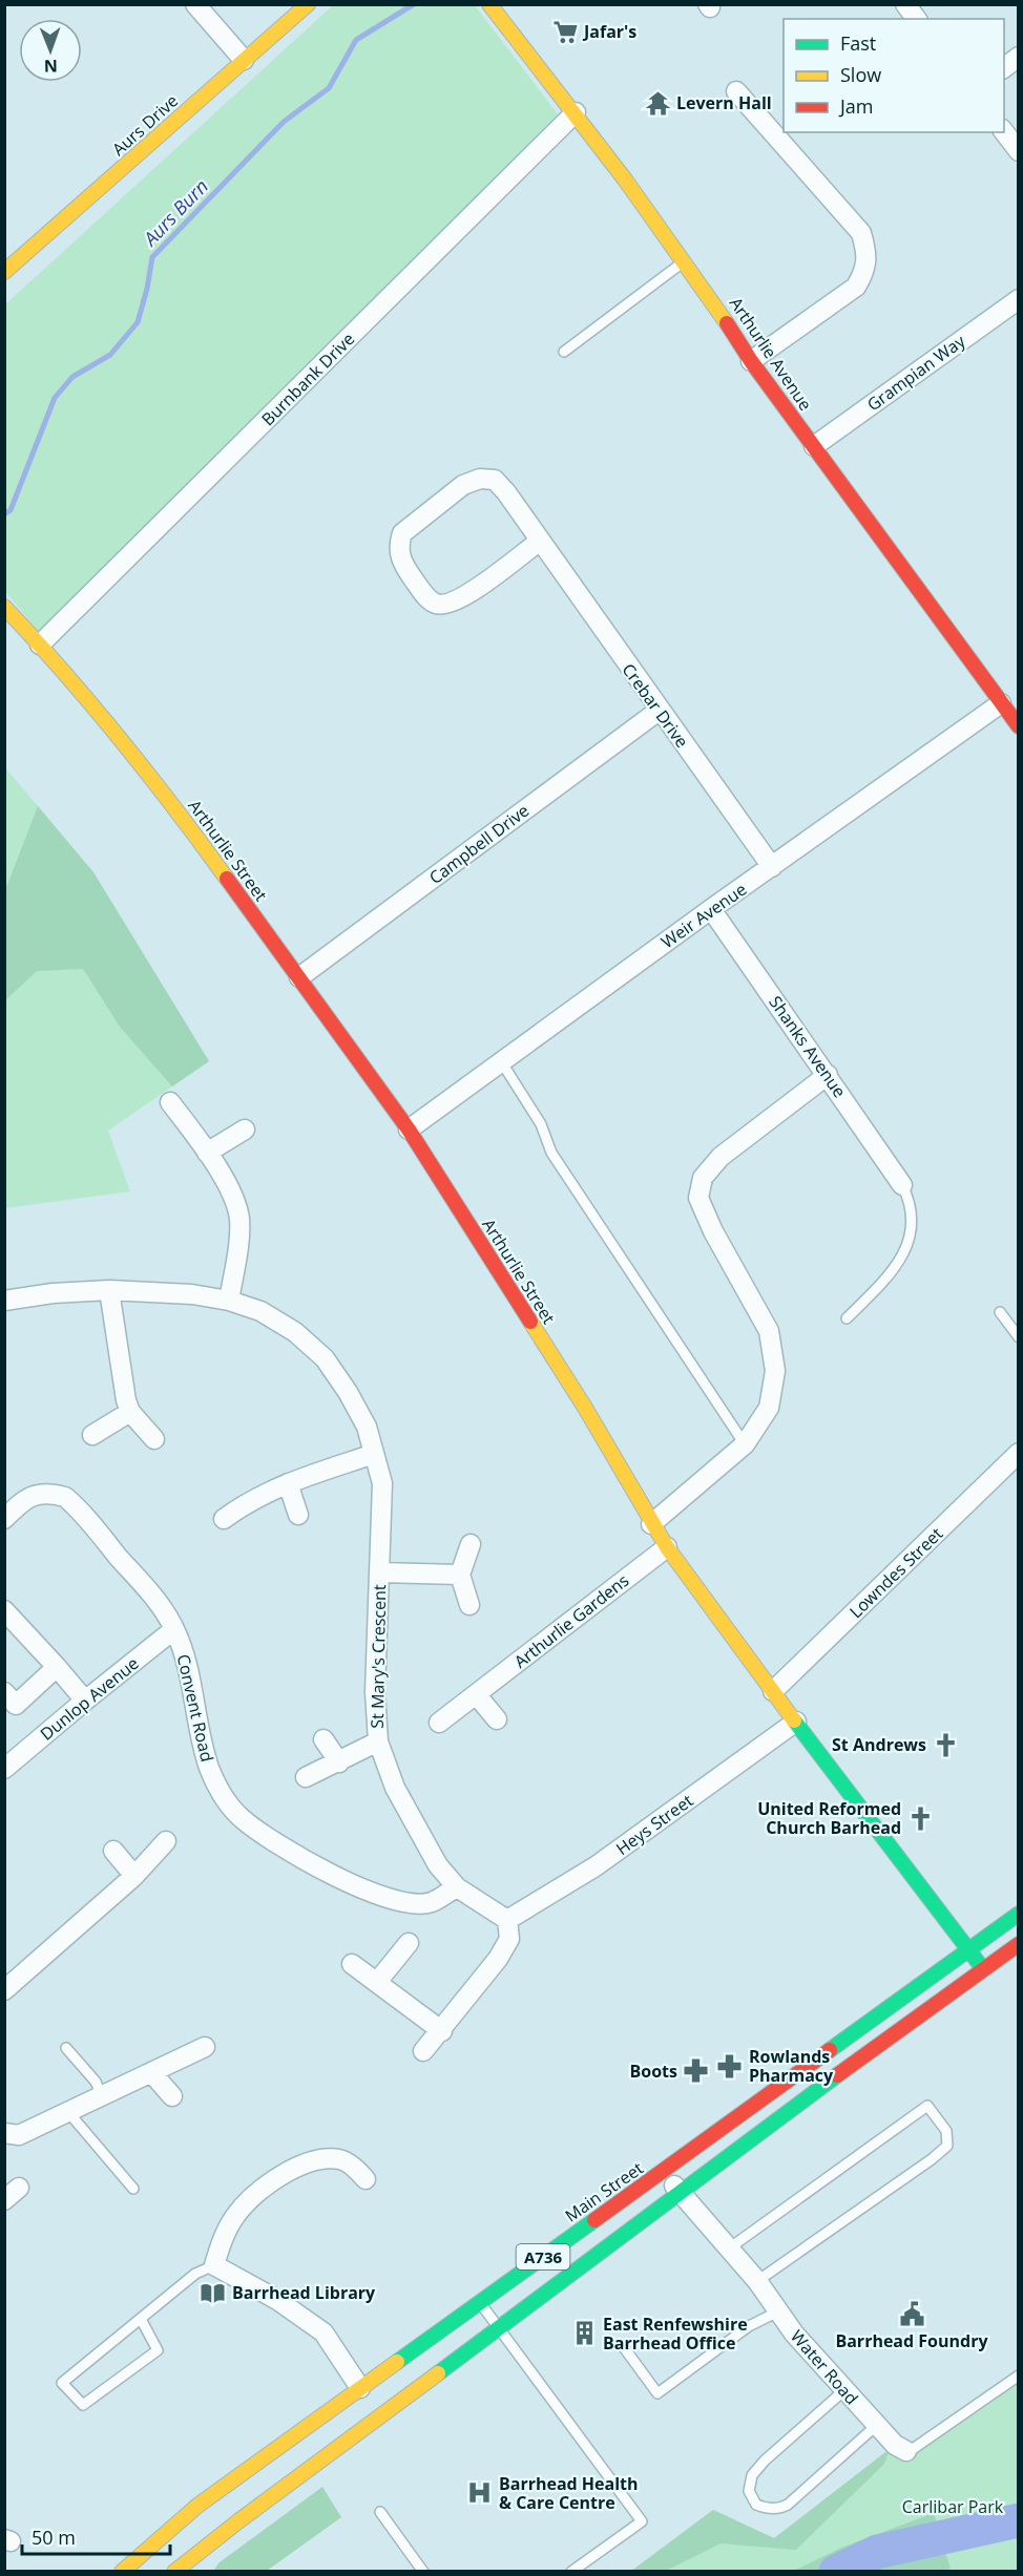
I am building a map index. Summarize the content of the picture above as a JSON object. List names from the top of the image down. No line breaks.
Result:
{"streets":{"street":["Aurs Drive","Arthurlie Avenue","Grampian Way","Burnbank Drive","Crebar Drive","Campbell Drive","Arthurlie Street","Weir Avenue","Shanks Avenue","Lowndes Street","Arthurlie Gardens","St Mary's Crescent","Dunlop Avenue","Convent Road","Heys Street","Main Street","A736","Water Road"]},"crossings":[["Arthurlie Avenue","Grampian Way"],["Arthurlie Avenue","Burnbank Drive"],["Arthurlie Avenue","Weir Avenue"],["Burnbank Drive","Arthurlie Street"],["Crebar Drive","Campbell Drive"],["Crebar Drive","Weir Avenue"],["Campbell Drive","Arthurlie Street"],["Arthurlie Street","Weir Avenue"],["Arthurlie Street","Lowndes Street"],["Arthurlie Street","Arthurlie Gardens"],["Arthurlie Street","Heys Street"],["Arthurlie Street","Main Street"],["Arthurlie Street","A736"],["Weir Avenue","Shanks Avenue"],["St Mary's Crescent","Convent Road"],["St Mary's Crescent","Heys Street"],["Dunlop Avenue","Convent Road"],["Main Street","Water Road"],["A736","Water Road"]],"water":["Aurs Burn"],"parks":["Carlibar Park"],"places":{"supermarket":["Jafar's"],"temple":["Levern Hall"],"church":["St Andrews","United Reformed Church Barhead"],"pharmacy":["Rowlands Pharmacy","Boots"],"library":["Barrhead Library"],"public building":["Barrhead Foundry"],"building":["East Renfewshire Barrhead Office"],"hospital":["Barrhead Health & Care Centre"]},"legend":["Fast","Slow","Jam"],"scale_bar":"50 m","north":"bottom"}
